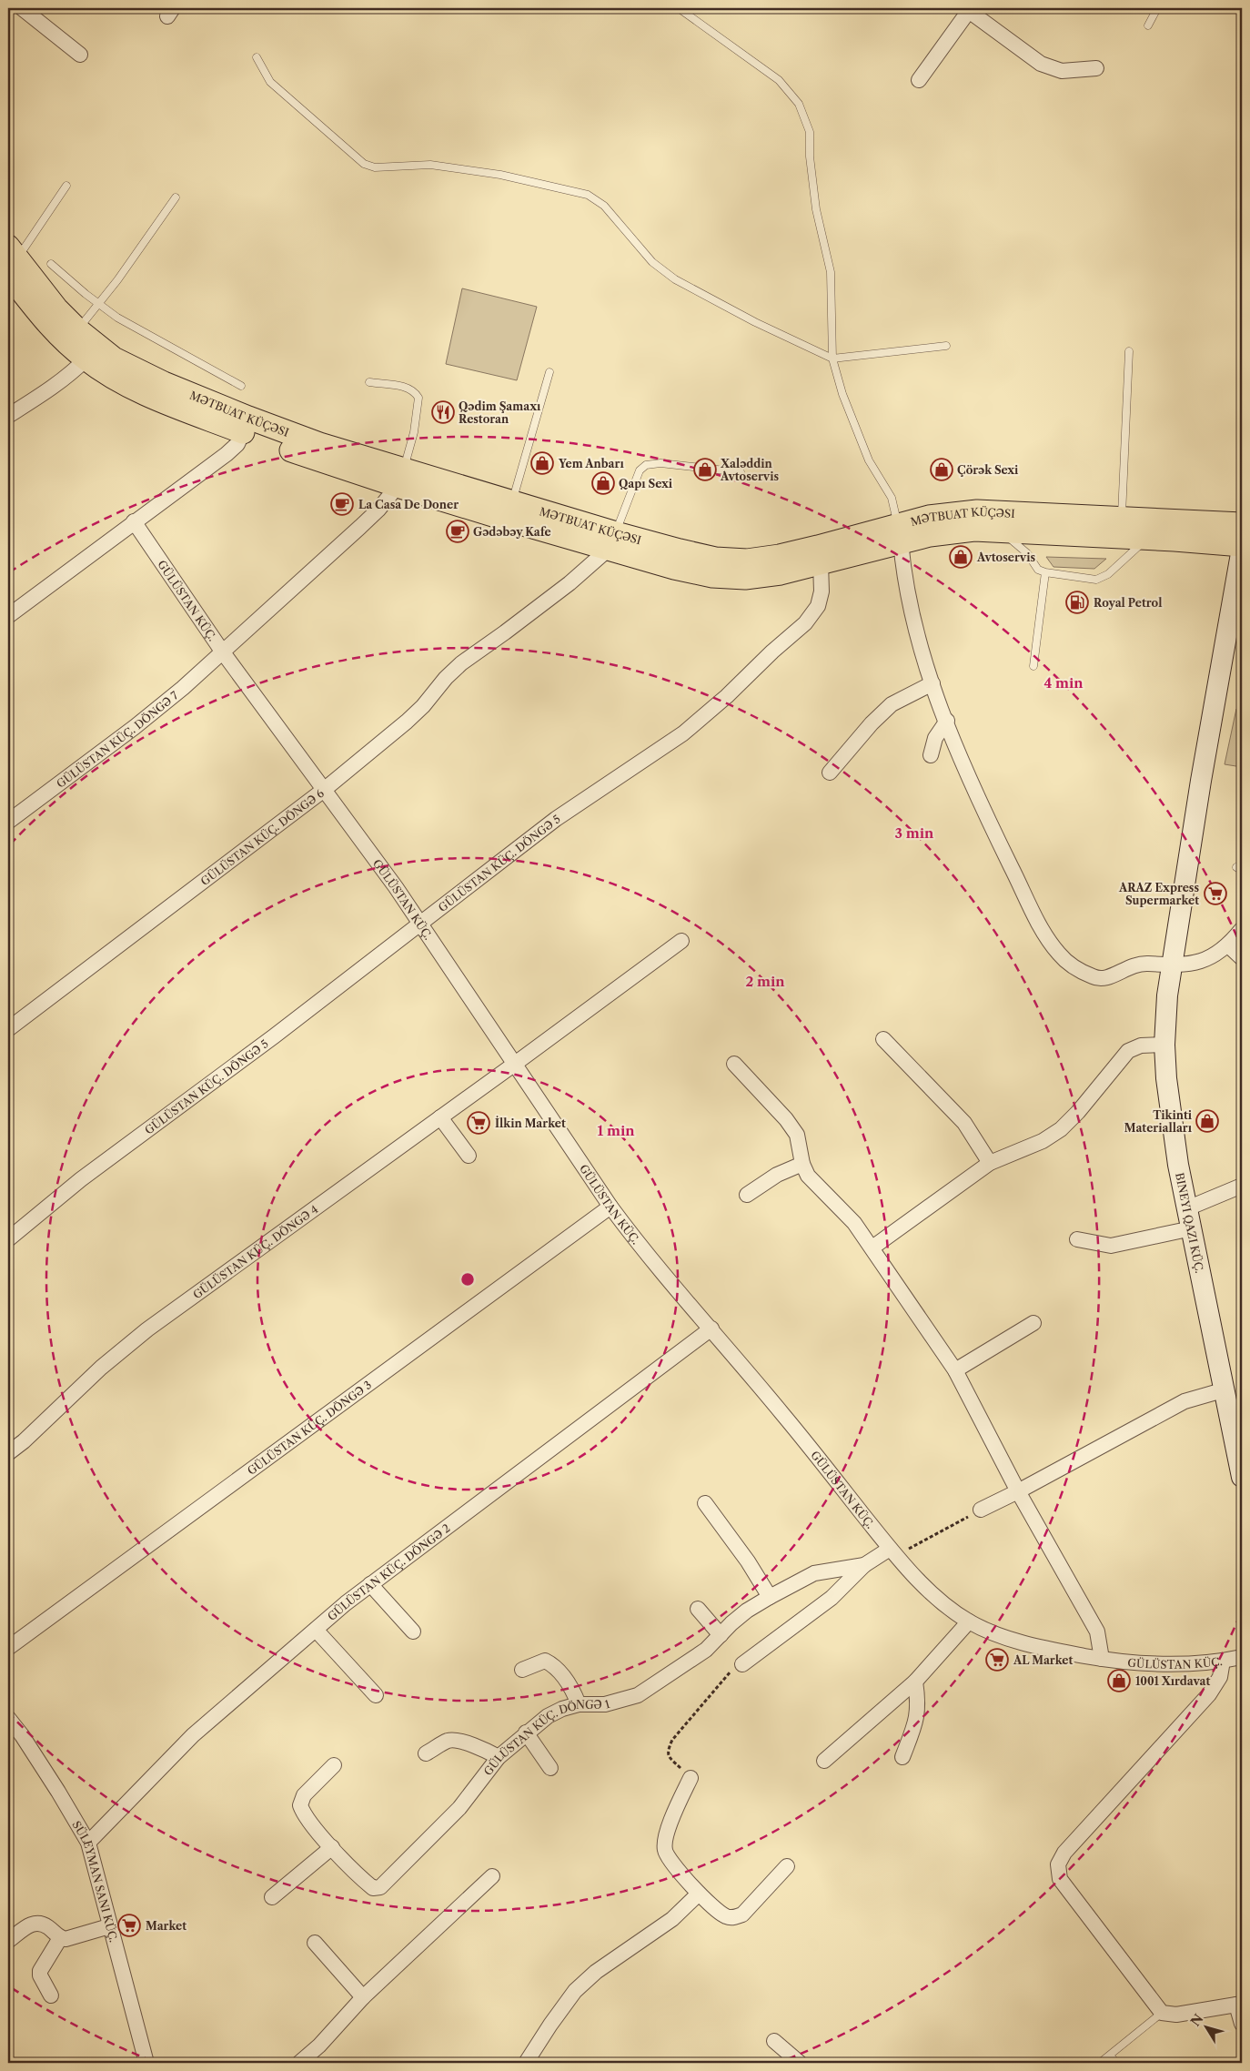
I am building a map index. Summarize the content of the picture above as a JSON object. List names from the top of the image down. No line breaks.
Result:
{"streets":{"main road":["MƏTBUAT KÜÇƏSI","BINEYI QAZI KÜÇ."],"street":["GÜLÜSTAN KÜÇ.","GÜLÜSTAN KÜÇ. DÖNGƏ 7","GÜLÜSTAN KÜÇ. DÖNGƏ 6","GÜLÜSTAN KÜÇ. DÖNGƏ 5","GÜLÜSTAN KÜÇ. DÖNGƏ 4","GÜLÜSTAN KÜÇ. DÖNGƏ 3","GÜLÜSTAN KÜÇ. DÖNGƏ 2","GÜLÜSTAN KÜÇ. DÖNGƏ 1","SÜLEYMAN SANI KÜÇ."]},"crossings":[["MƏTBUAT KÜÇƏSI","GÜLÜSTAN KÜÇ. DÖNGƏ 7"],["MƏTBUAT KÜÇƏSI","GÜLÜSTAN KÜÇ. DÖNGƏ 6"],["MƏTBUAT KÜÇƏSI","GÜLÜSTAN KÜÇ. DÖNGƏ 5"],["MƏTBUAT KÜÇƏSI","BINEYI QAZI KÜÇ."],["GÜLÜSTAN KÜÇ.","GÜLÜSTAN KÜÇ. DÖNGƏ 7"],["GÜLÜSTAN KÜÇ.","GÜLÜSTAN KÜÇ. DÖNGƏ 6"],["GÜLÜSTAN KÜÇ.","GÜLÜSTAN KÜÇ. DÖNGƏ 5"],["GÜLÜSTAN KÜÇ.","GÜLÜSTAN KÜÇ. DÖNGƏ 4"],["GÜLÜSTAN KÜÇ.","GÜLÜSTAN KÜÇ. DÖNGƏ 3"],["GÜLÜSTAN KÜÇ.","GÜLÜSTAN KÜÇ. DÖNGƏ 2"],["GÜLÜSTAN KÜÇ.","GÜLÜSTAN KÜÇ. DÖNGƏ 1"],["GÜLÜSTAN KÜÇ. DÖNGƏ 2","SÜLEYMAN SANI KÜÇ."]],"places":{"restaurant":["Qədim Şamaxı Restoran"],"shop":["Yem Anbarı","Xaləddin Avtoservis","Çörək Sexi","Qapı Sexi","Avtoservis","Tikinti Materialları","1001 Xırdavat"],"cafe":["La Casa De Doner","Gədəbəy Kafe"],"fuel station":["Royal Petrol"],"supermarket":["ARAZ Express Supermarket","İlkin Market","AL Market","Market"]},"north":"top left","rings":["4 min","3 min","2 min","1 min"]}
